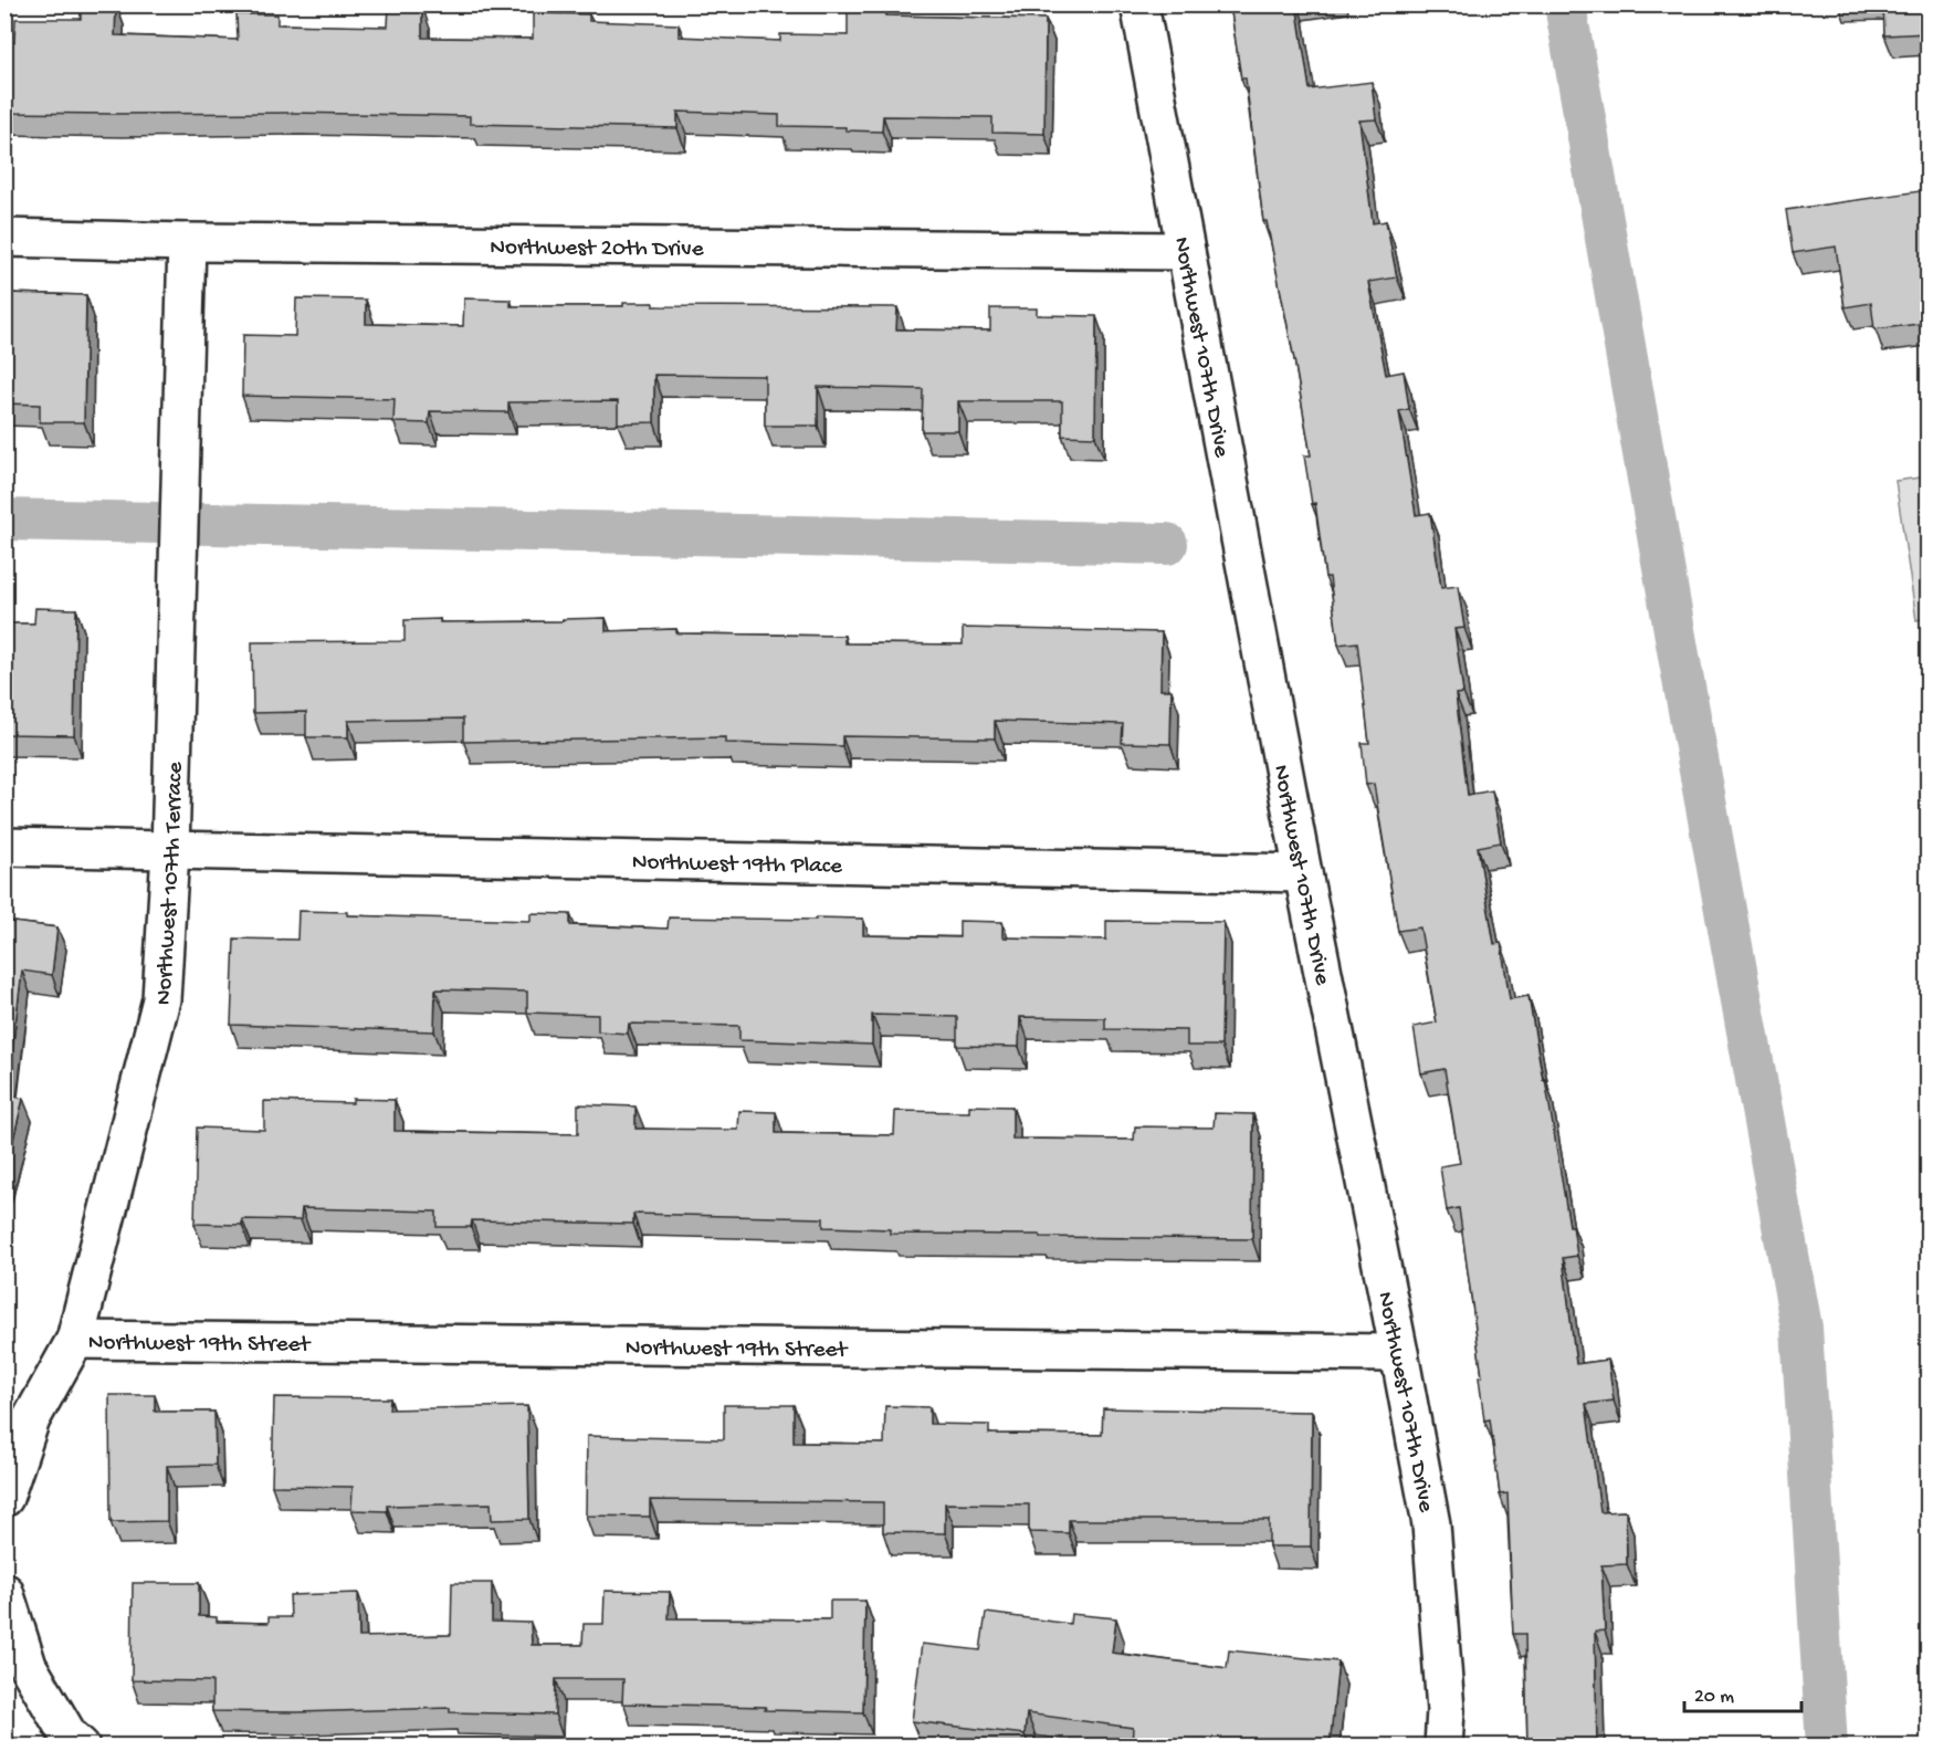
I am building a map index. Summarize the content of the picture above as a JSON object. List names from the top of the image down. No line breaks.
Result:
{"streets":{"street":["Northwest 20th Drive","Northwest 107th Drive","Northwest 19th Place","Northwest 107th Terrace","Northwest 19th Street"]},"crossings":[["Northwest 20th Drive","Northwest 107th Drive"],["Northwest 20th Drive","Northwest 107th Terrace"],["Northwest 107th Drive","Northwest 19th Place"],["Northwest 107th Drive","Northwest 19th Street"],["Northwest 19th Place","Northwest 107th Terrace"],["Northwest 107th Terrace","Northwest 19th Street"]],"scale_bar":"20 m"}
